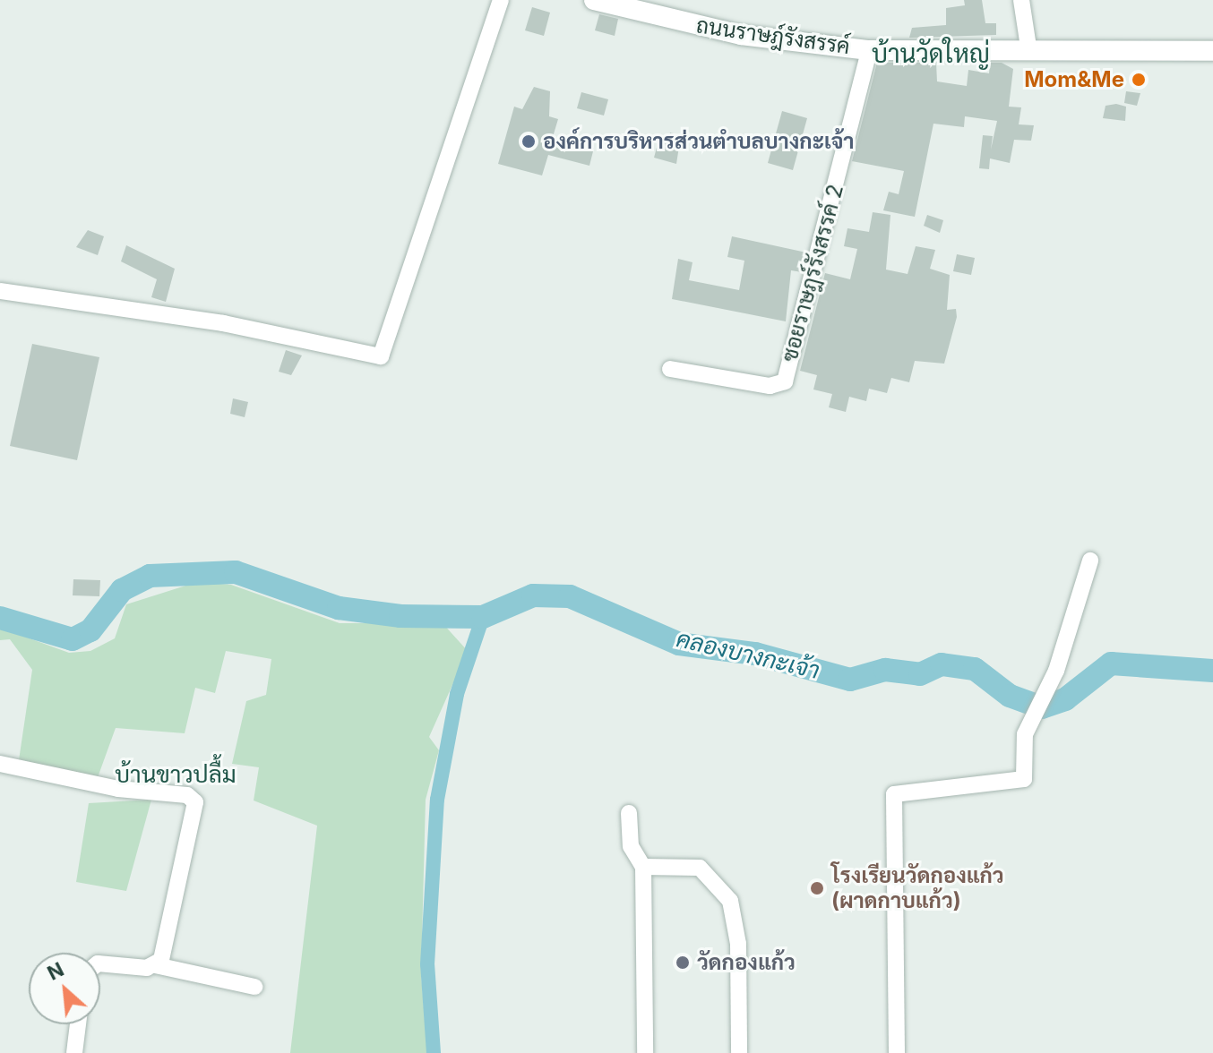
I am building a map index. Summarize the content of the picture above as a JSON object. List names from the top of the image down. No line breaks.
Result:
{"streets":{"street":["ถนนราษฎ์รังสรรค์","ซอยราษฎร์รังสรรค์ 2"]},"crossings":[["ถนนราษฎ์รังสรรค์","ซอยราษฎร์รังสรรค์ 2"]],"districts":["บ้านวัดใหญ่","บ้านขาวปลื้ม"],"water":["คลองบางกะเจ้า"],"places":["Mom&Me","องค์การบริหารส่วนตำบลบางกะเจ้า","โรงเรียนวัดกองแก้ว (ผาดกาบแก้ว)","วัดกองแก้ว"],"north":"top left"}
